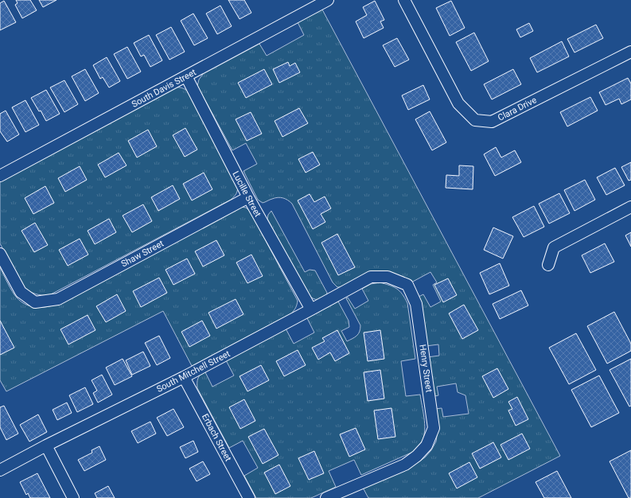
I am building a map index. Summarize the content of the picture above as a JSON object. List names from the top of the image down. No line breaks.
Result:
{"streets":{"street":["South Davis Street","Clara Drive","Lucille Street","Shaw Street","Henry Street","South Mitchell Street","Erbach Street"]},"crossings":[["South Davis Street","Lucille Street"],["Lucille Street","Shaw Street"],["Lucille Street","South Mitchell Street"],["Henry Street","South Mitchell Street"],["South Mitchell Street","Erbach Street"]]}
